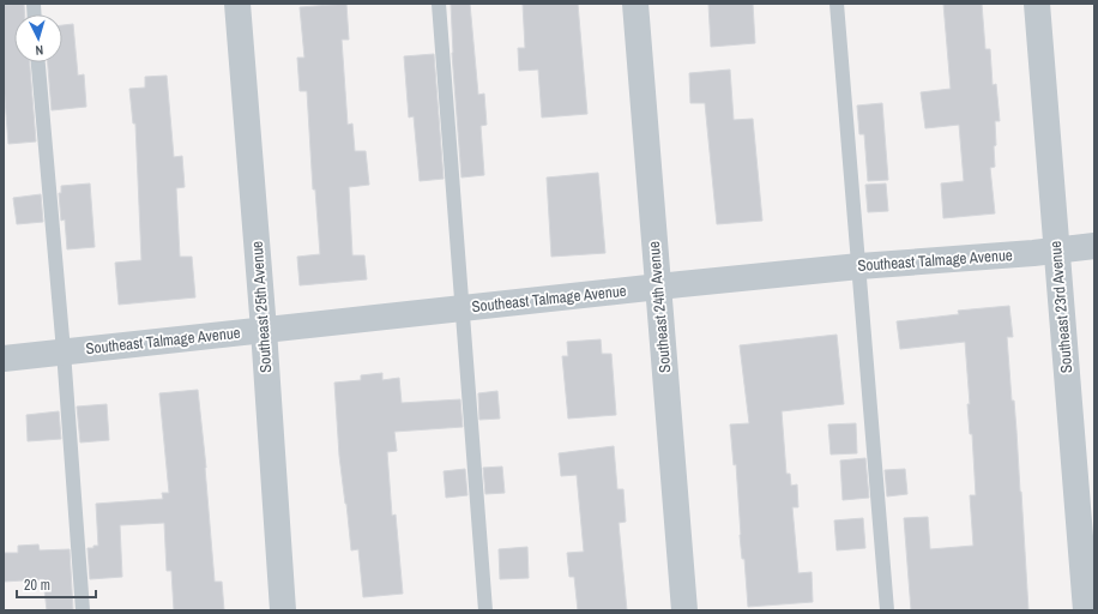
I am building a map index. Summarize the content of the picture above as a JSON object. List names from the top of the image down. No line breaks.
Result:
{"streets":{"street":["Southeast Talmage Avenue","Southeast 25th Avenue","Southeast 24th Avenue","Southeast 23rd Avenue"]},"crossings":[["Southeast Talmage Avenue","Southeast 25th Avenue"],["Southeast Talmage Avenue","Southeast 24th Avenue"],["Southeast Talmage Avenue","Southeast 23rd Avenue"]],"scale_bar":"20 m","north":"bottom"}
